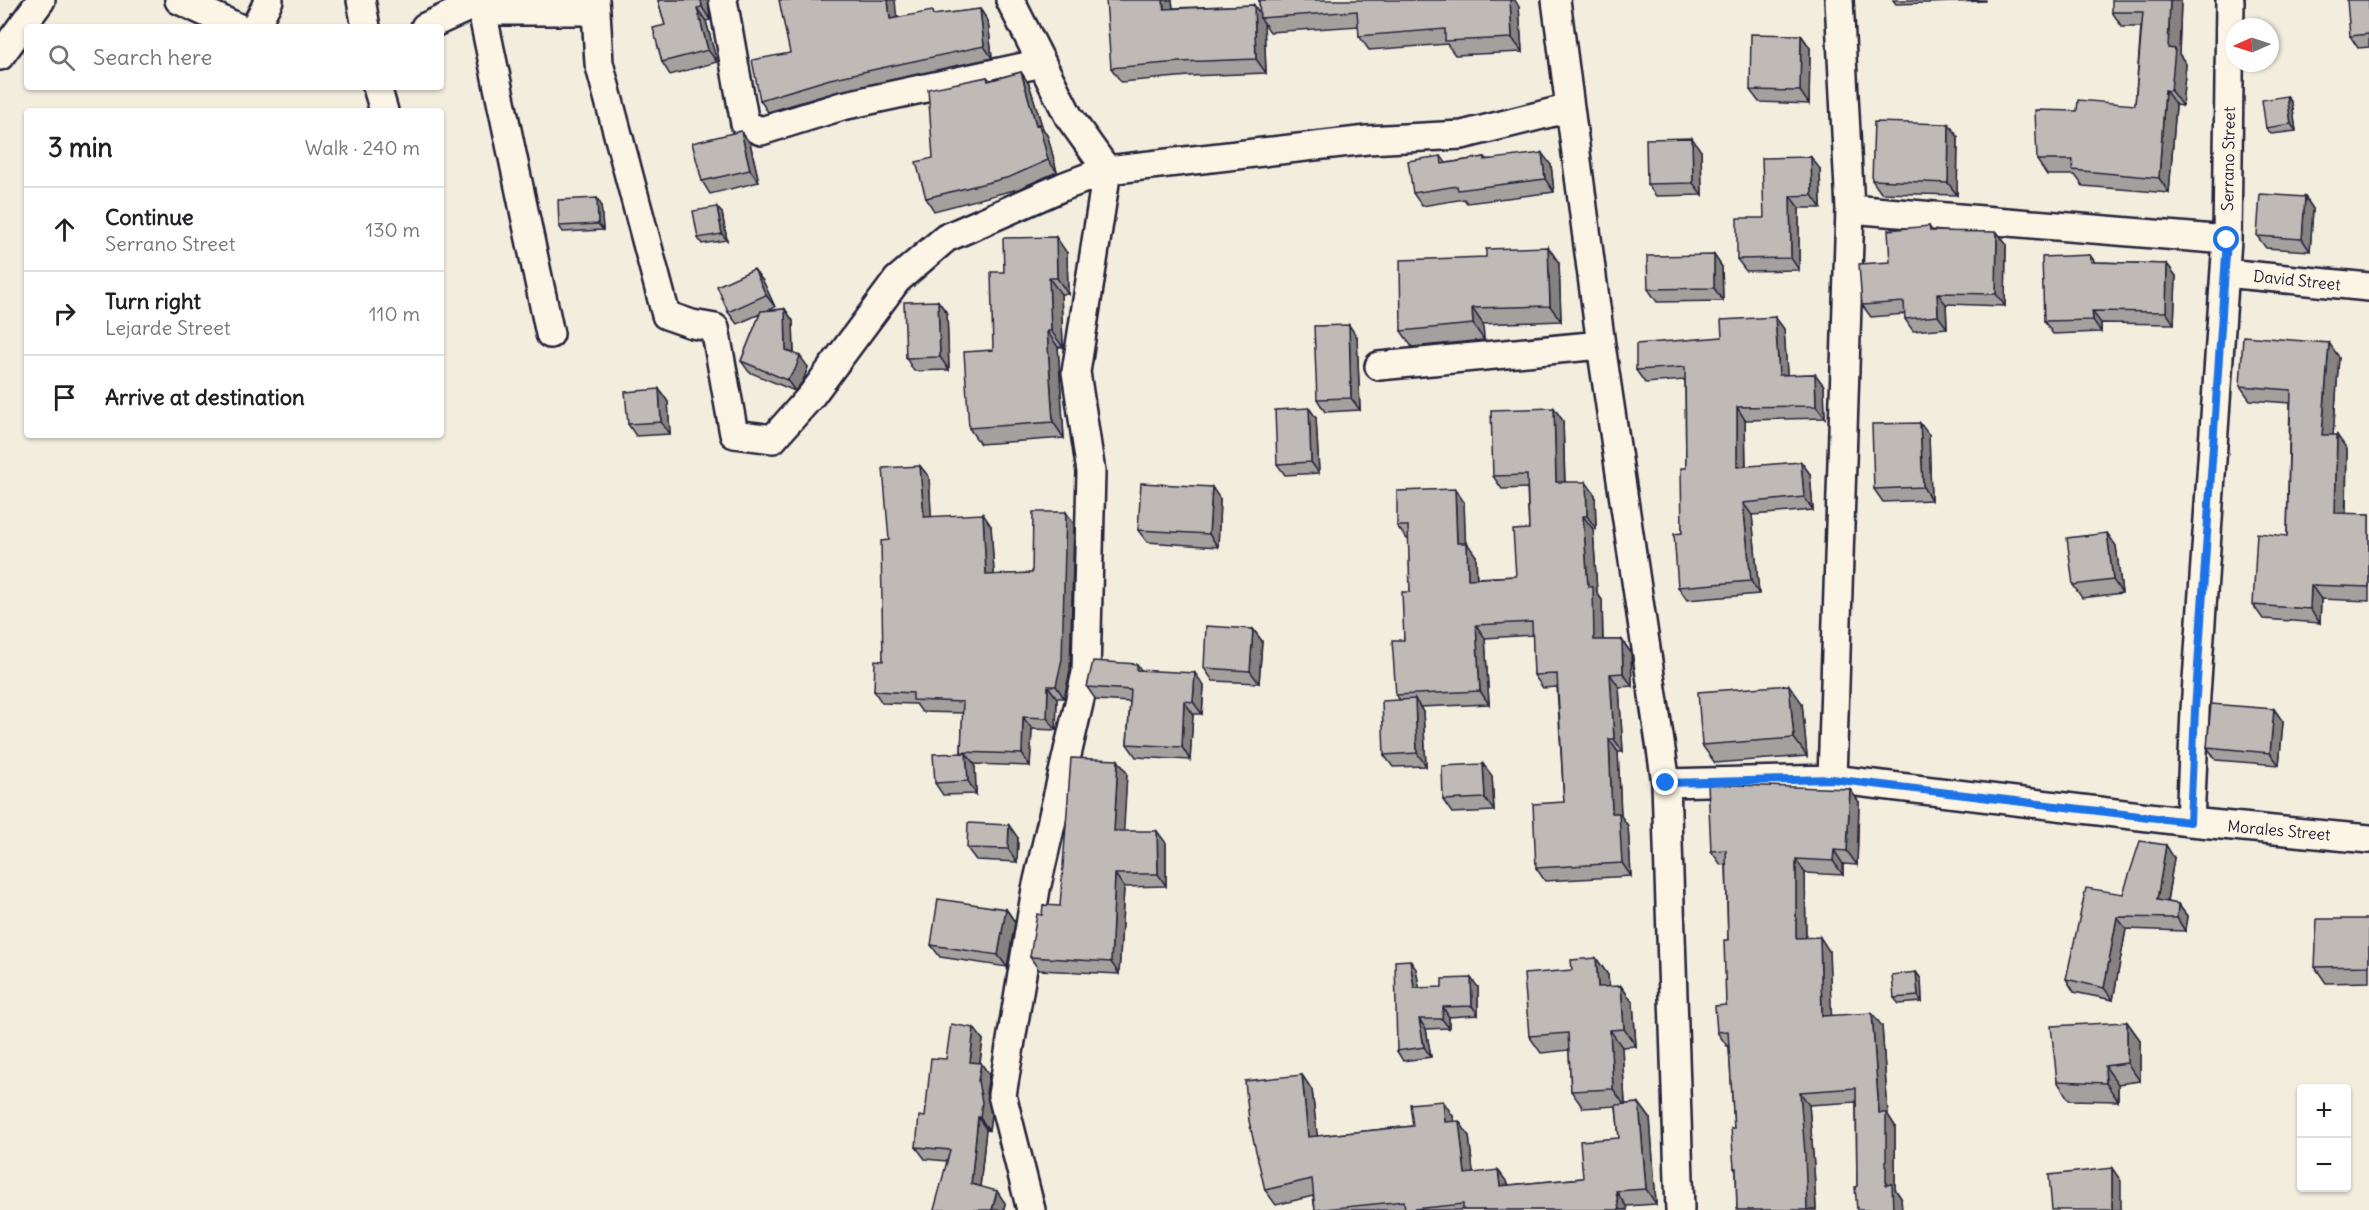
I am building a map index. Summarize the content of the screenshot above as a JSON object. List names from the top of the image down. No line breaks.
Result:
{"streets":{"street":["Serrano Street","David Street","Morales Street"]},"crossings":[["Serrano Street","David Street"],["Serrano Street","Morales Street"]],"north":"left","page":{"search":"Search here","heading":["3 min","Walk · 240 m"],"list":[["Continue","Serrano Street","130 m"],["Turn right","Lejarde Street","110 m"],"Arrive at destination"],"map_buttons":["+","−"]}}
